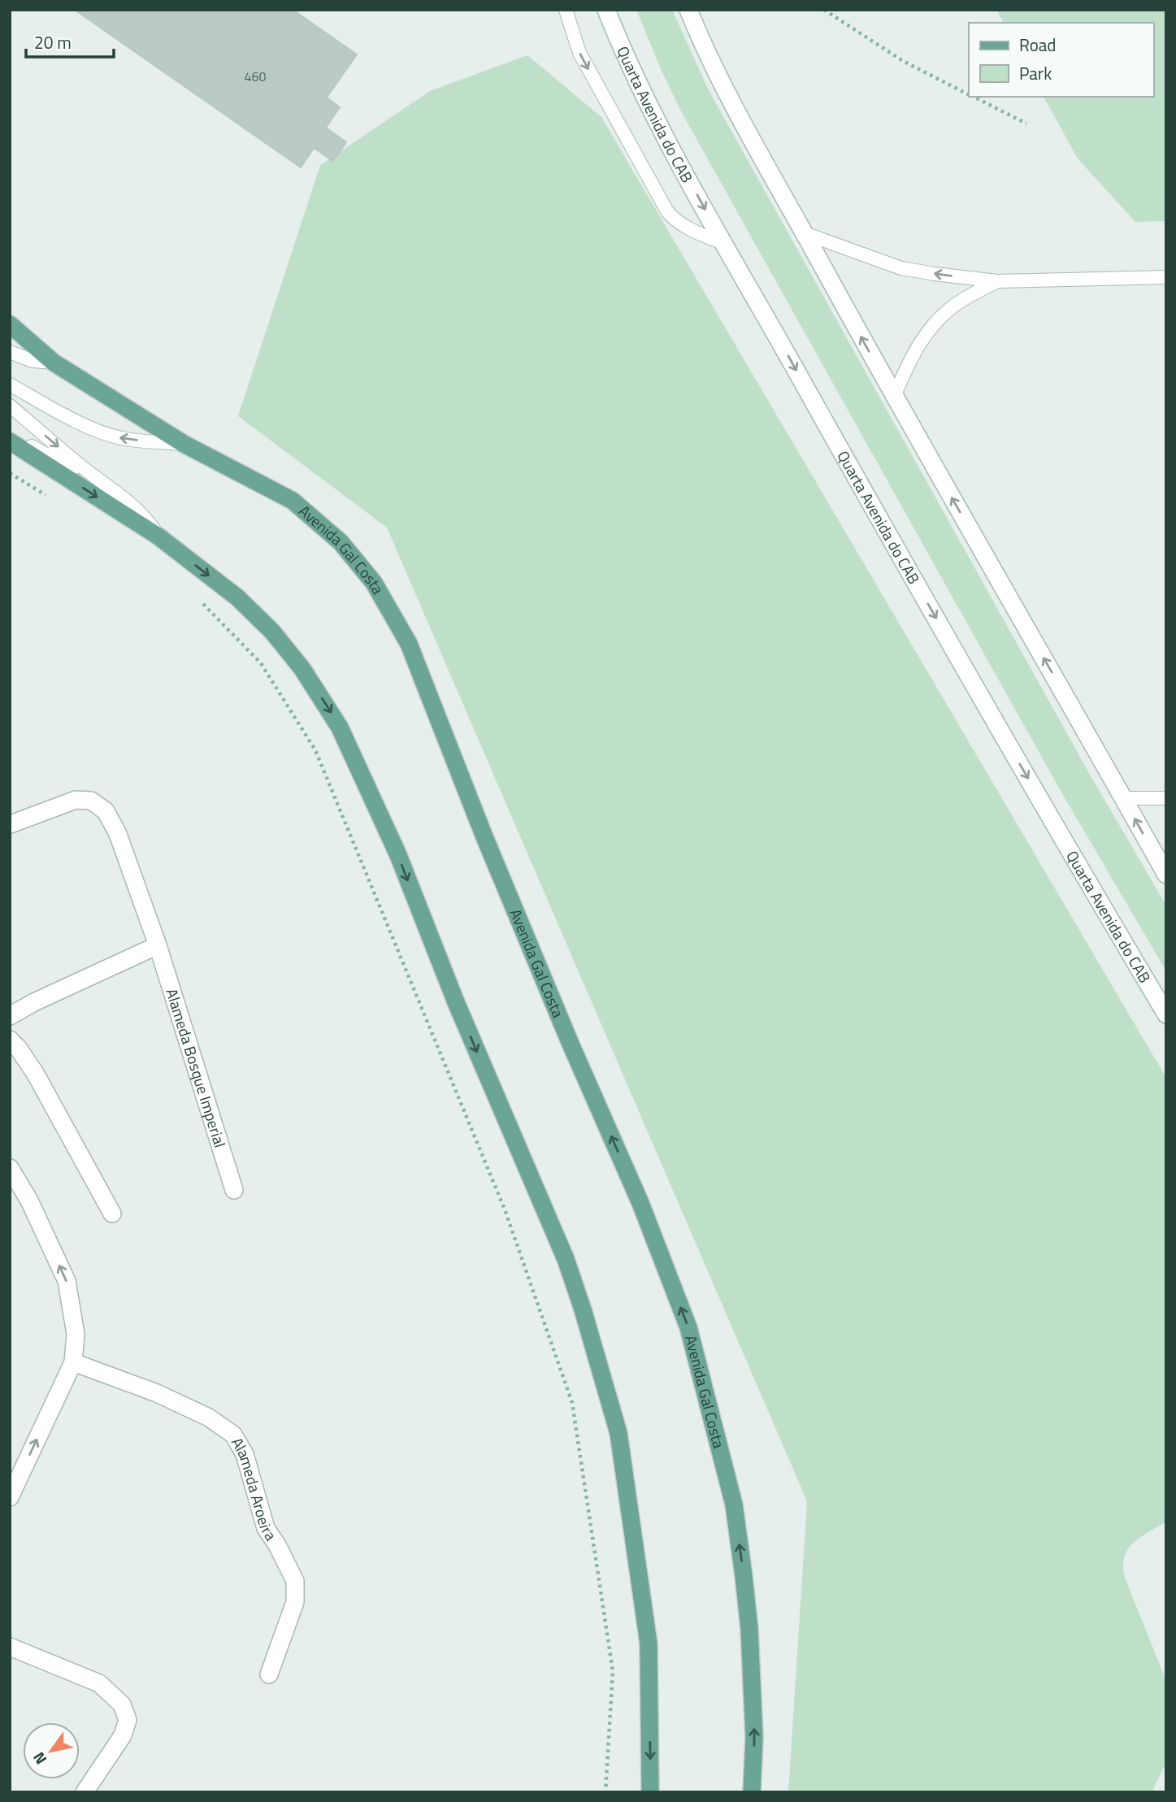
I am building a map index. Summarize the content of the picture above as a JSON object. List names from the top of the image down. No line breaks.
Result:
{"streets":{"main road":["Quarta Avenida do CAB","Avenida Gal Costa","Alameda Bosque Imperial","Alameda Aroeira"]},"house_numbers":["460"],"legend":["Road","Park"],"scale_bar":"20 m","north":"bottom left"}
